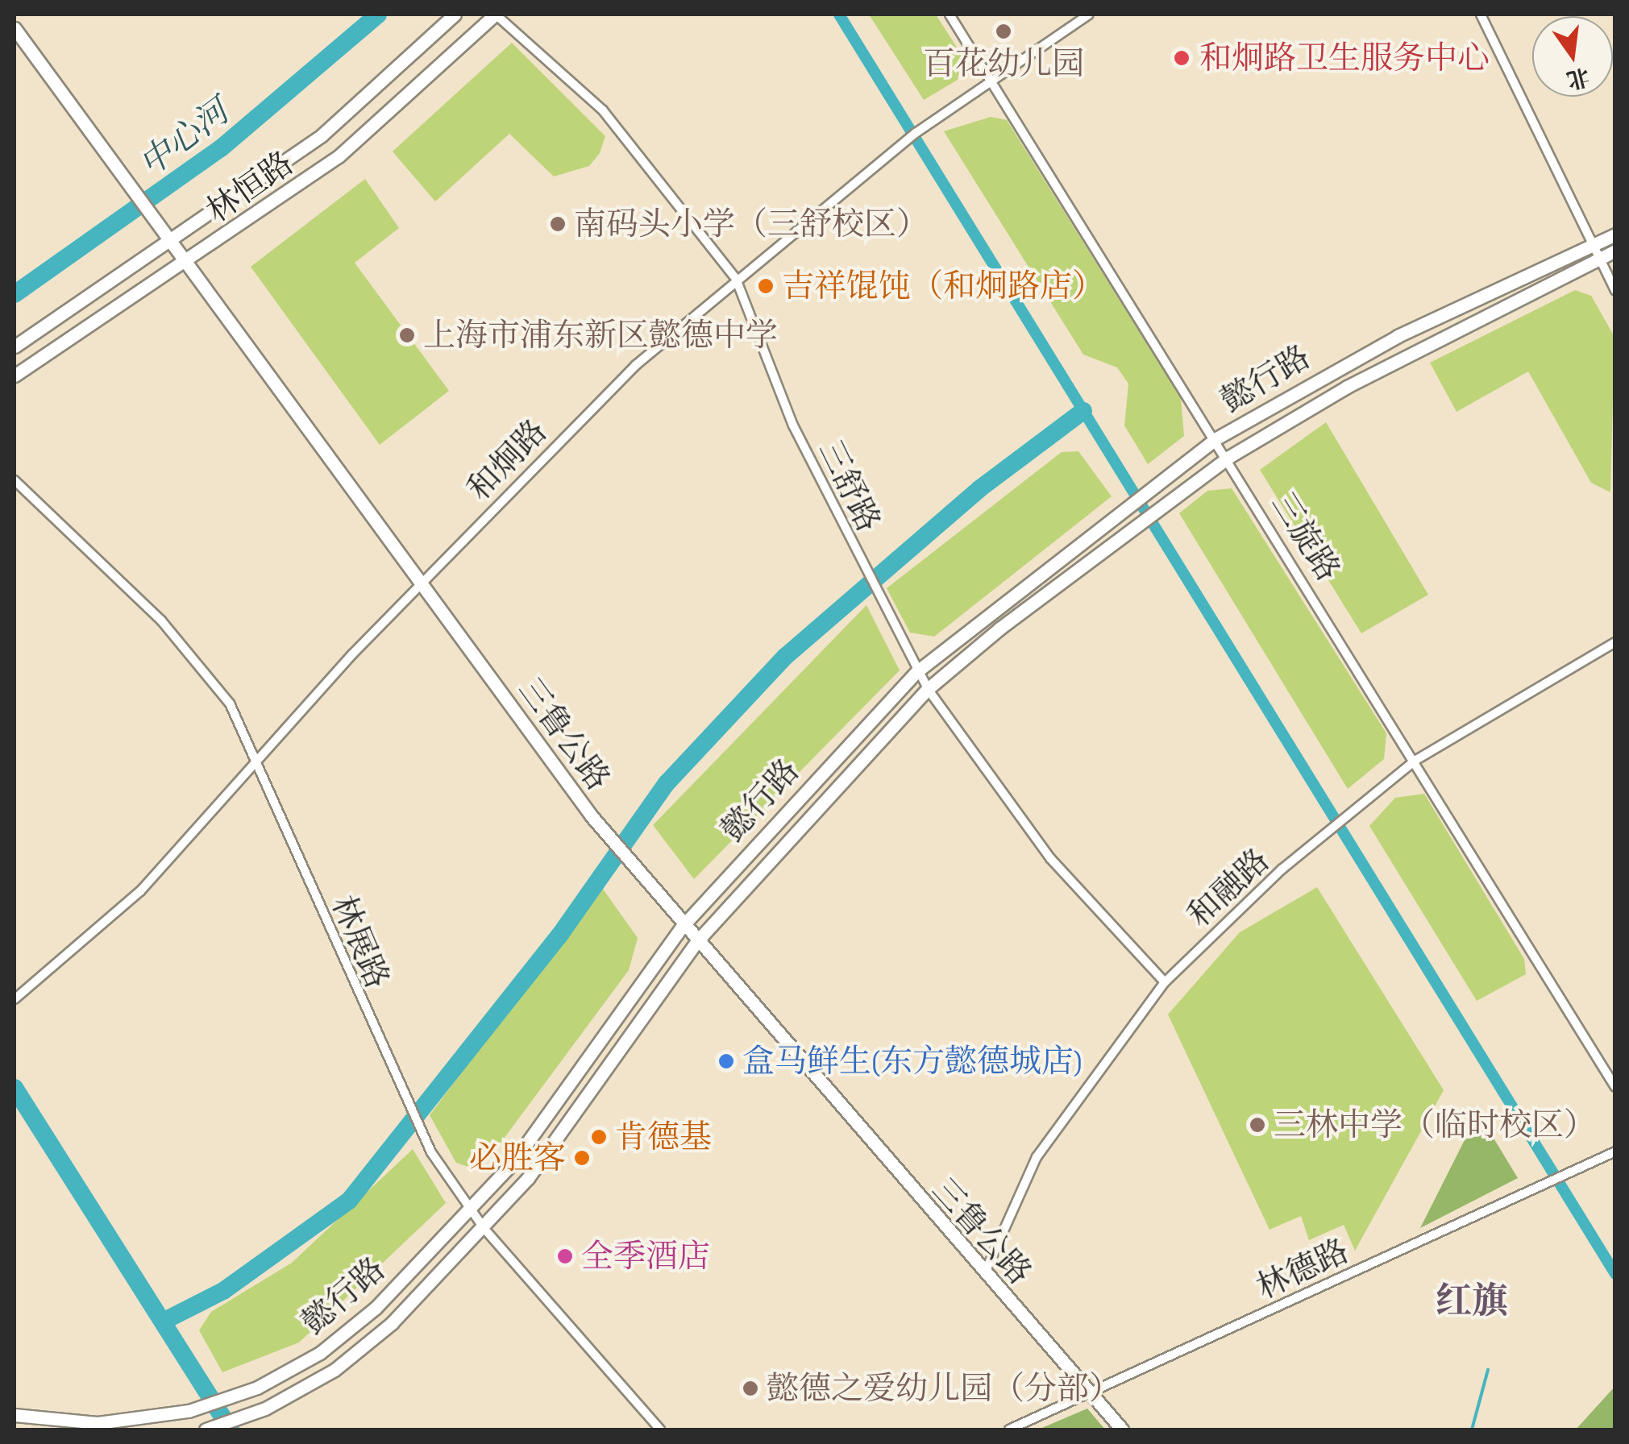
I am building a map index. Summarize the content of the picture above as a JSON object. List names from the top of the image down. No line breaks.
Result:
{"streets":{"street":["林恒路","懿行路","和炯路","三舒路","三旋路","三鲁公路","和融路","林展路","林德路"]},"crossings":[["林恒路","三舒路"],["林恒路","三鲁公路"],["懿行路","三舒路"],["懿行路","三旋路"],["懿行路","三鲁公路"],["懿行路","林展路"],["和炯路","三舒路"],["和炯路","三旋路"],["和炯路","三鲁公路"],["和炯路","林展路"],["三舒路","和融路"],["三旋路","和融路"],["三鲁公路","和融路"],["三鲁公路","林德路"]],"districts":["红旗"],"water":["中心河"],"places":["百花幼儿园","和炯路卫生服务中心","南码头小学（三舒校区）","吉祥馄饨（和炯路店）","上海市浦东新区懿德中学","盒马鲜生(东方懿德城店)","三林中学（临时校区）","肯德基","必胜客","全季酒店","懿德之爱幼儿园（分部）"],"north":"bottom"}
